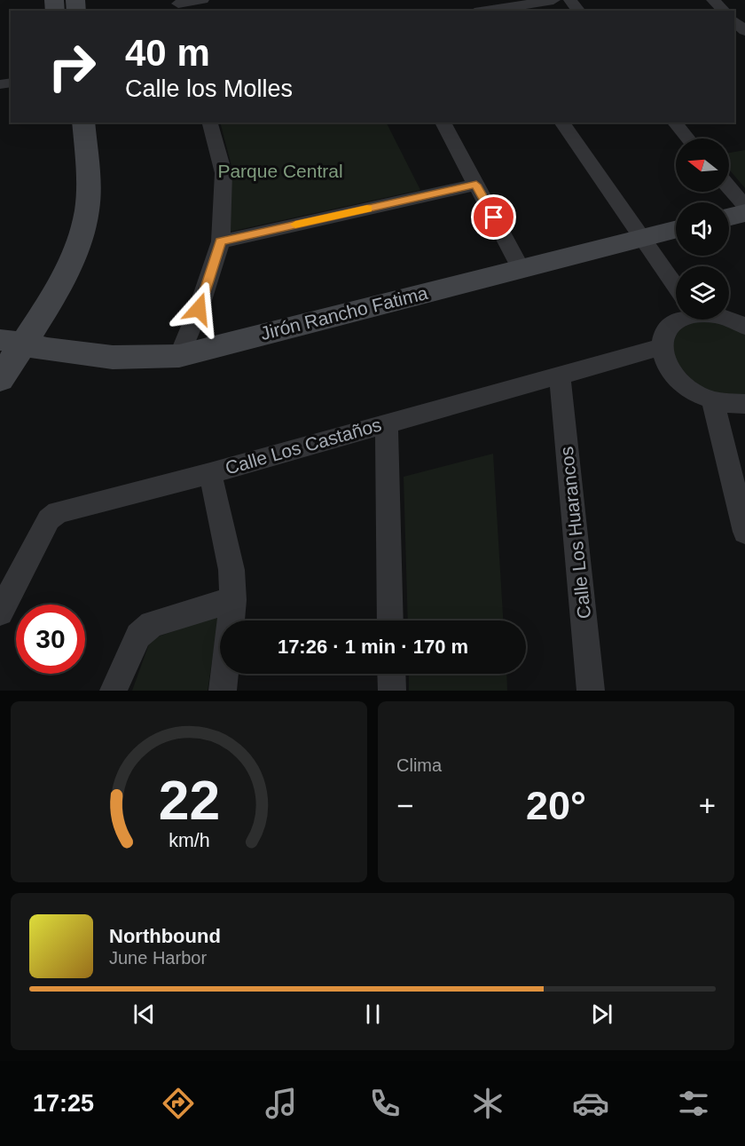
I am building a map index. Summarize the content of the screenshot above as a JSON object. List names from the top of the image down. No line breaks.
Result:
{"streets":{"street":["Jirón Rancho Fatima","Calle Los Castaños","Calle Los Huarancos"]},"crossings":[["Calle Los Castaños","Calle Los Huarancos"]],"parks":["Parque Central"],"north":"left","page":{"turn":["40 m","Calle los Molles"],"limit":"30","trip":"17:26 · 1 min · 170 m","tile":"Clima","heat":["−","20°","+"],"song":["Northbound","June Harbor"],"tabs":"17:25","gauge":["22","km/h"]}}
